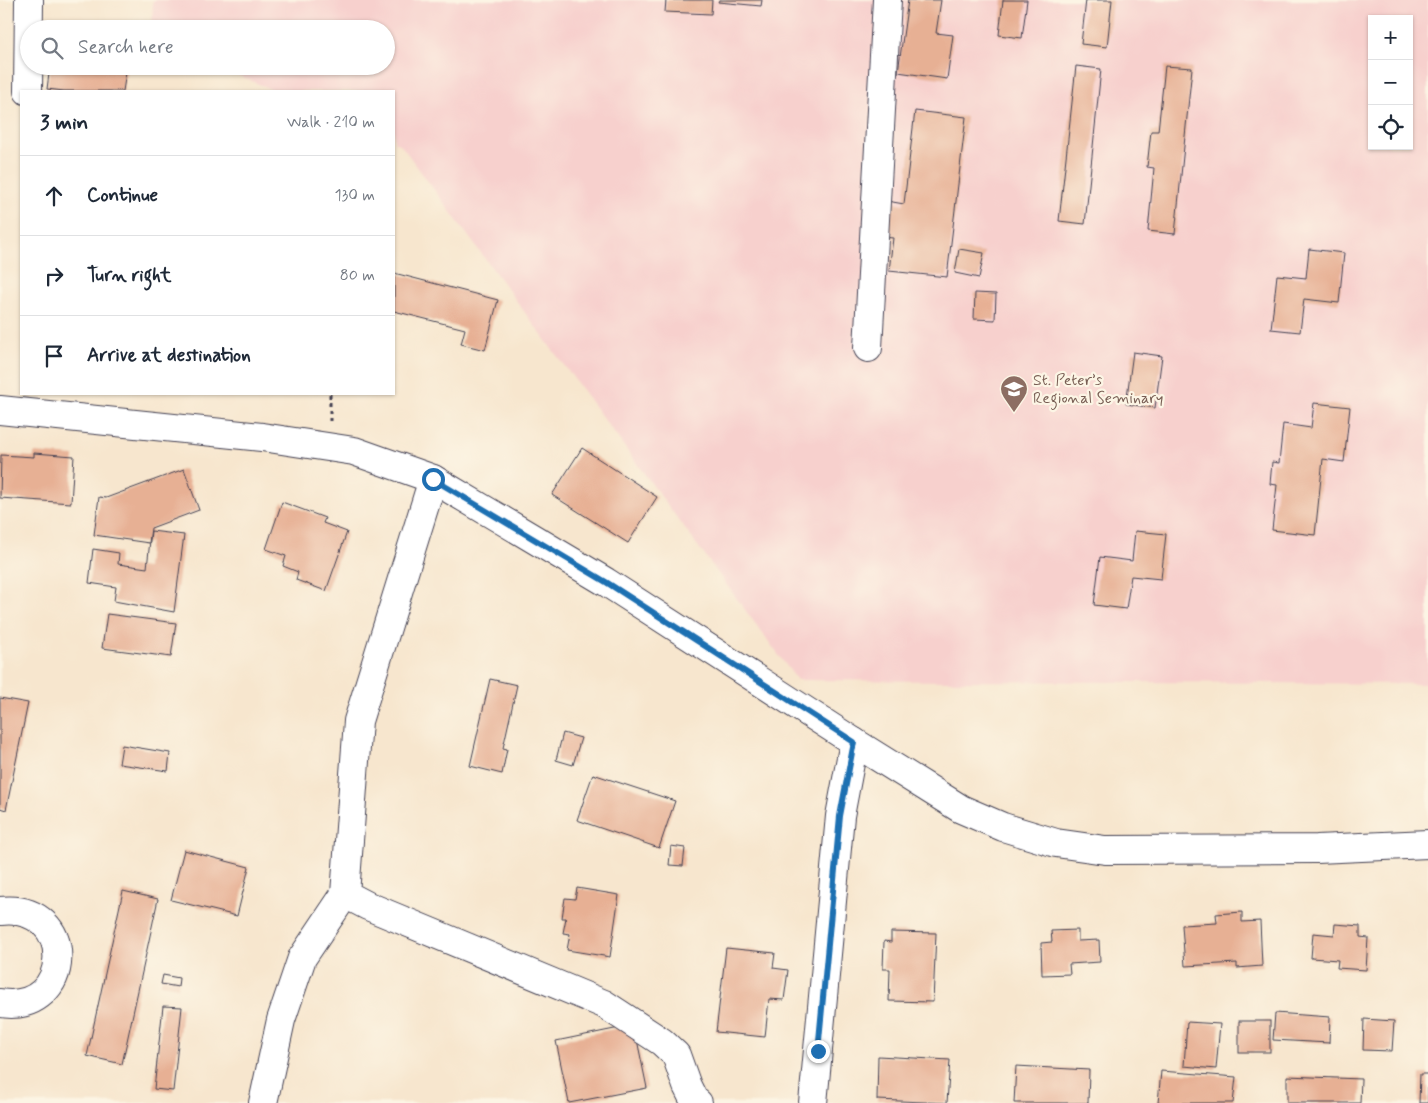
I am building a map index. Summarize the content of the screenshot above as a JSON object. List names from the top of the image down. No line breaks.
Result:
{"places":{"school or university":["St. Peter’s Regional Seminary"]},"page":{"map_buttons":["+","−"],"search":"Search here","heading":["3 min","Walk · 210 m"],"list":[["Continue","130 m"],["Turn right","80 m"],"Arrive at destination"]}}
